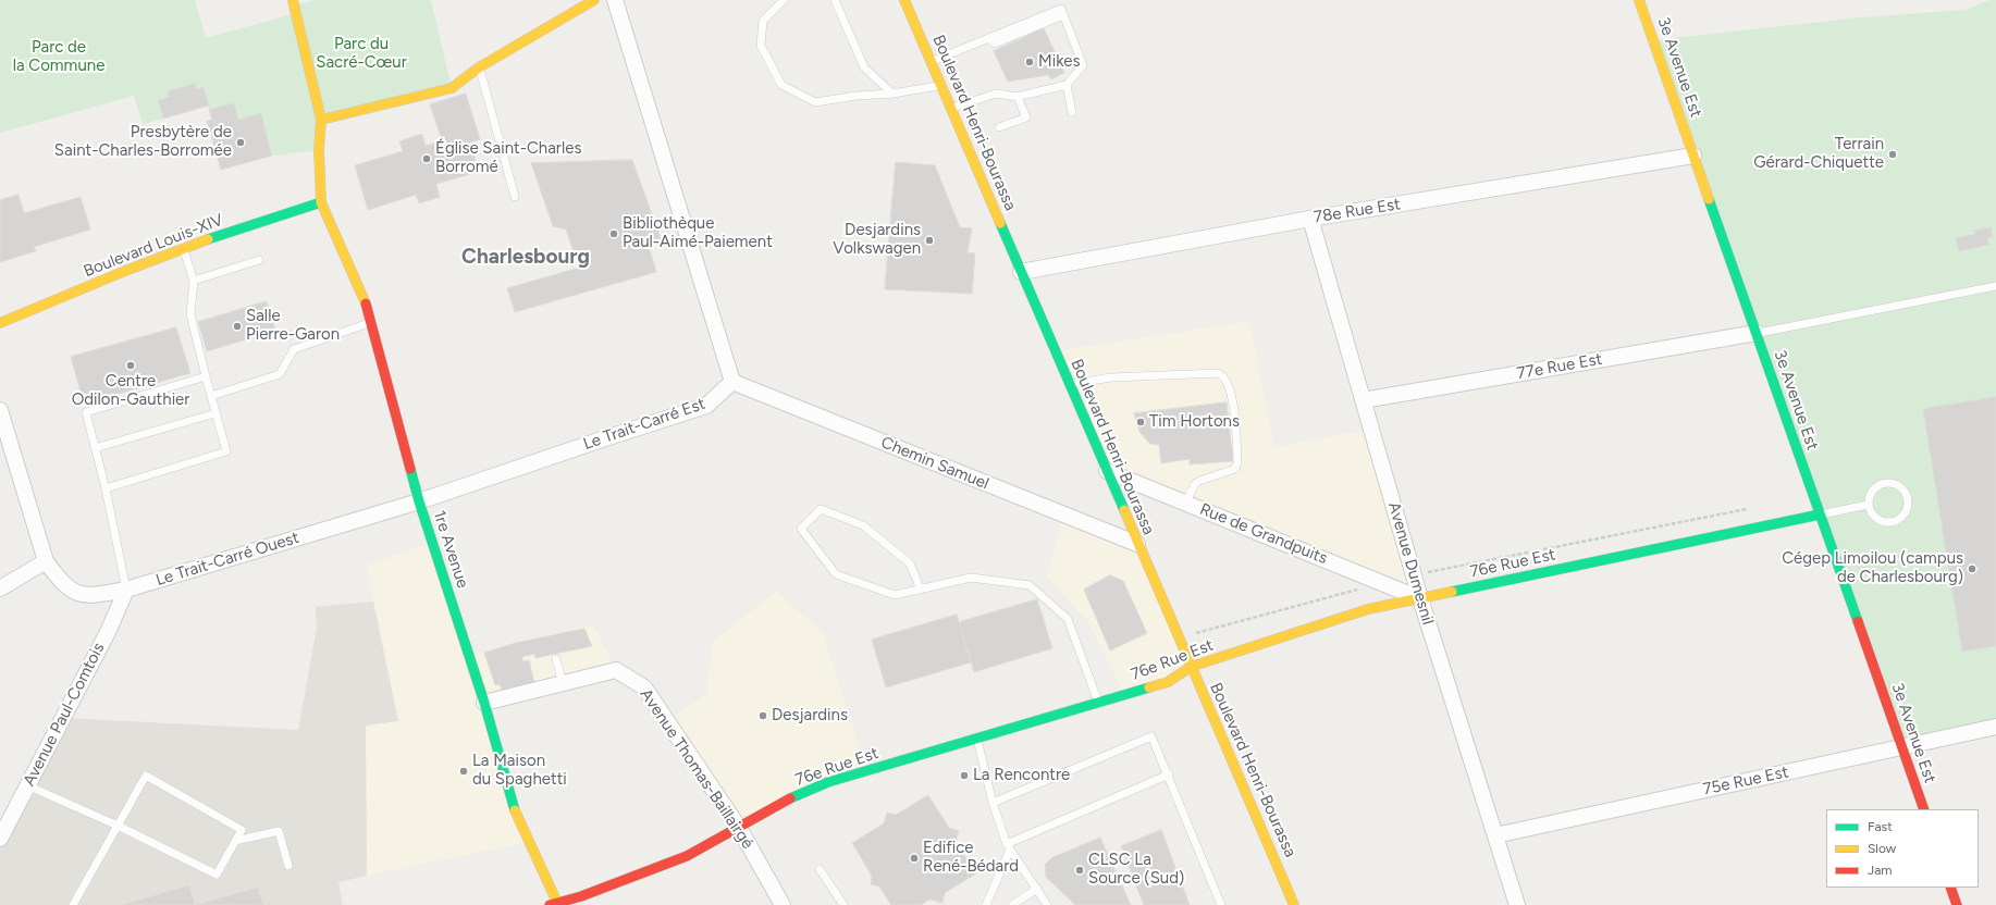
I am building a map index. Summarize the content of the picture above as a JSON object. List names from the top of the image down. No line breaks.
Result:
{"streets":{"street":["3e Avenue Est","Boulevard Henri-Bourassa","78e Rue Est","Boulevard Louis-XIV","77e Rue Est","Le Trait-Carré Est","Chemin Samuel","Rue de Grandpuits","1re Avenue","Le Trait-Carré Ouest","Avenue Dumesnil","76e Rue Est","Avenue Paul-Comtois","Avenue Thomas-Baillairgé","75e Rue Est"]},"crossings":[["3e Avenue Est","78e Rue Est"],["3e Avenue Est","77e Rue Est"],["3e Avenue Est","76e Rue Est"],["3e Avenue Est","75e Rue Est"],["Boulevard Henri-Bourassa","78e Rue Est"],["Boulevard Henri-Bourassa","Chemin Samuel"],["Boulevard Henri-Bourassa","Rue de Grandpuits"],["Boulevard Henri-Bourassa","76e Rue Est"],["78e Rue Est","Avenue Dumesnil"],["Boulevard Louis-XIV","1re Avenue"],["77e Rue Est","Avenue Dumesnil"],["Le Trait-Carré Est","Chemin Samuel"],["Le Trait-Carré Est","1re Avenue"],["Le Trait-Carré Est","Le Trait-Carré Ouest"],["Rue de Grandpuits","Avenue Dumesnil"],["Rue de Grandpuits","76e Rue Est"],["1re Avenue","Le Trait-Carré Ouest"],["1re Avenue","76e Rue Est"],["1re Avenue","Avenue Thomas-Baillairgé"],["Le Trait-Carré Ouest","Avenue Paul-Comtois"],["Avenue Dumesnil","76e Rue Est"],["Avenue Dumesnil","75e Rue Est"],["76e Rue Est","Avenue Thomas-Baillairgé"]],"districts":["Charlesbourg"],"parks":["Parc du Sacré-Cœur","Parc de la Commune"],"places":["Mikes","Presbytère de Saint-Charles-Borromée","Terrain Gérard-Chiquette","Église Saint-Charles Borromé","Bibliothèque Paul-Aimé-Paiement","Desjardins Volkswagen","Salle Pierre-Garon","Centre Odilon-Gauthier","Tim Hortons","Cégep Limoilou (campus de Charlesbourg)","Desjardins","La Maison du Spaghetti","La Rencontre","Edifice René-Bédard","CLSC La Source (Sud)"],"legend":["Fast","Slow","Jam"]}
